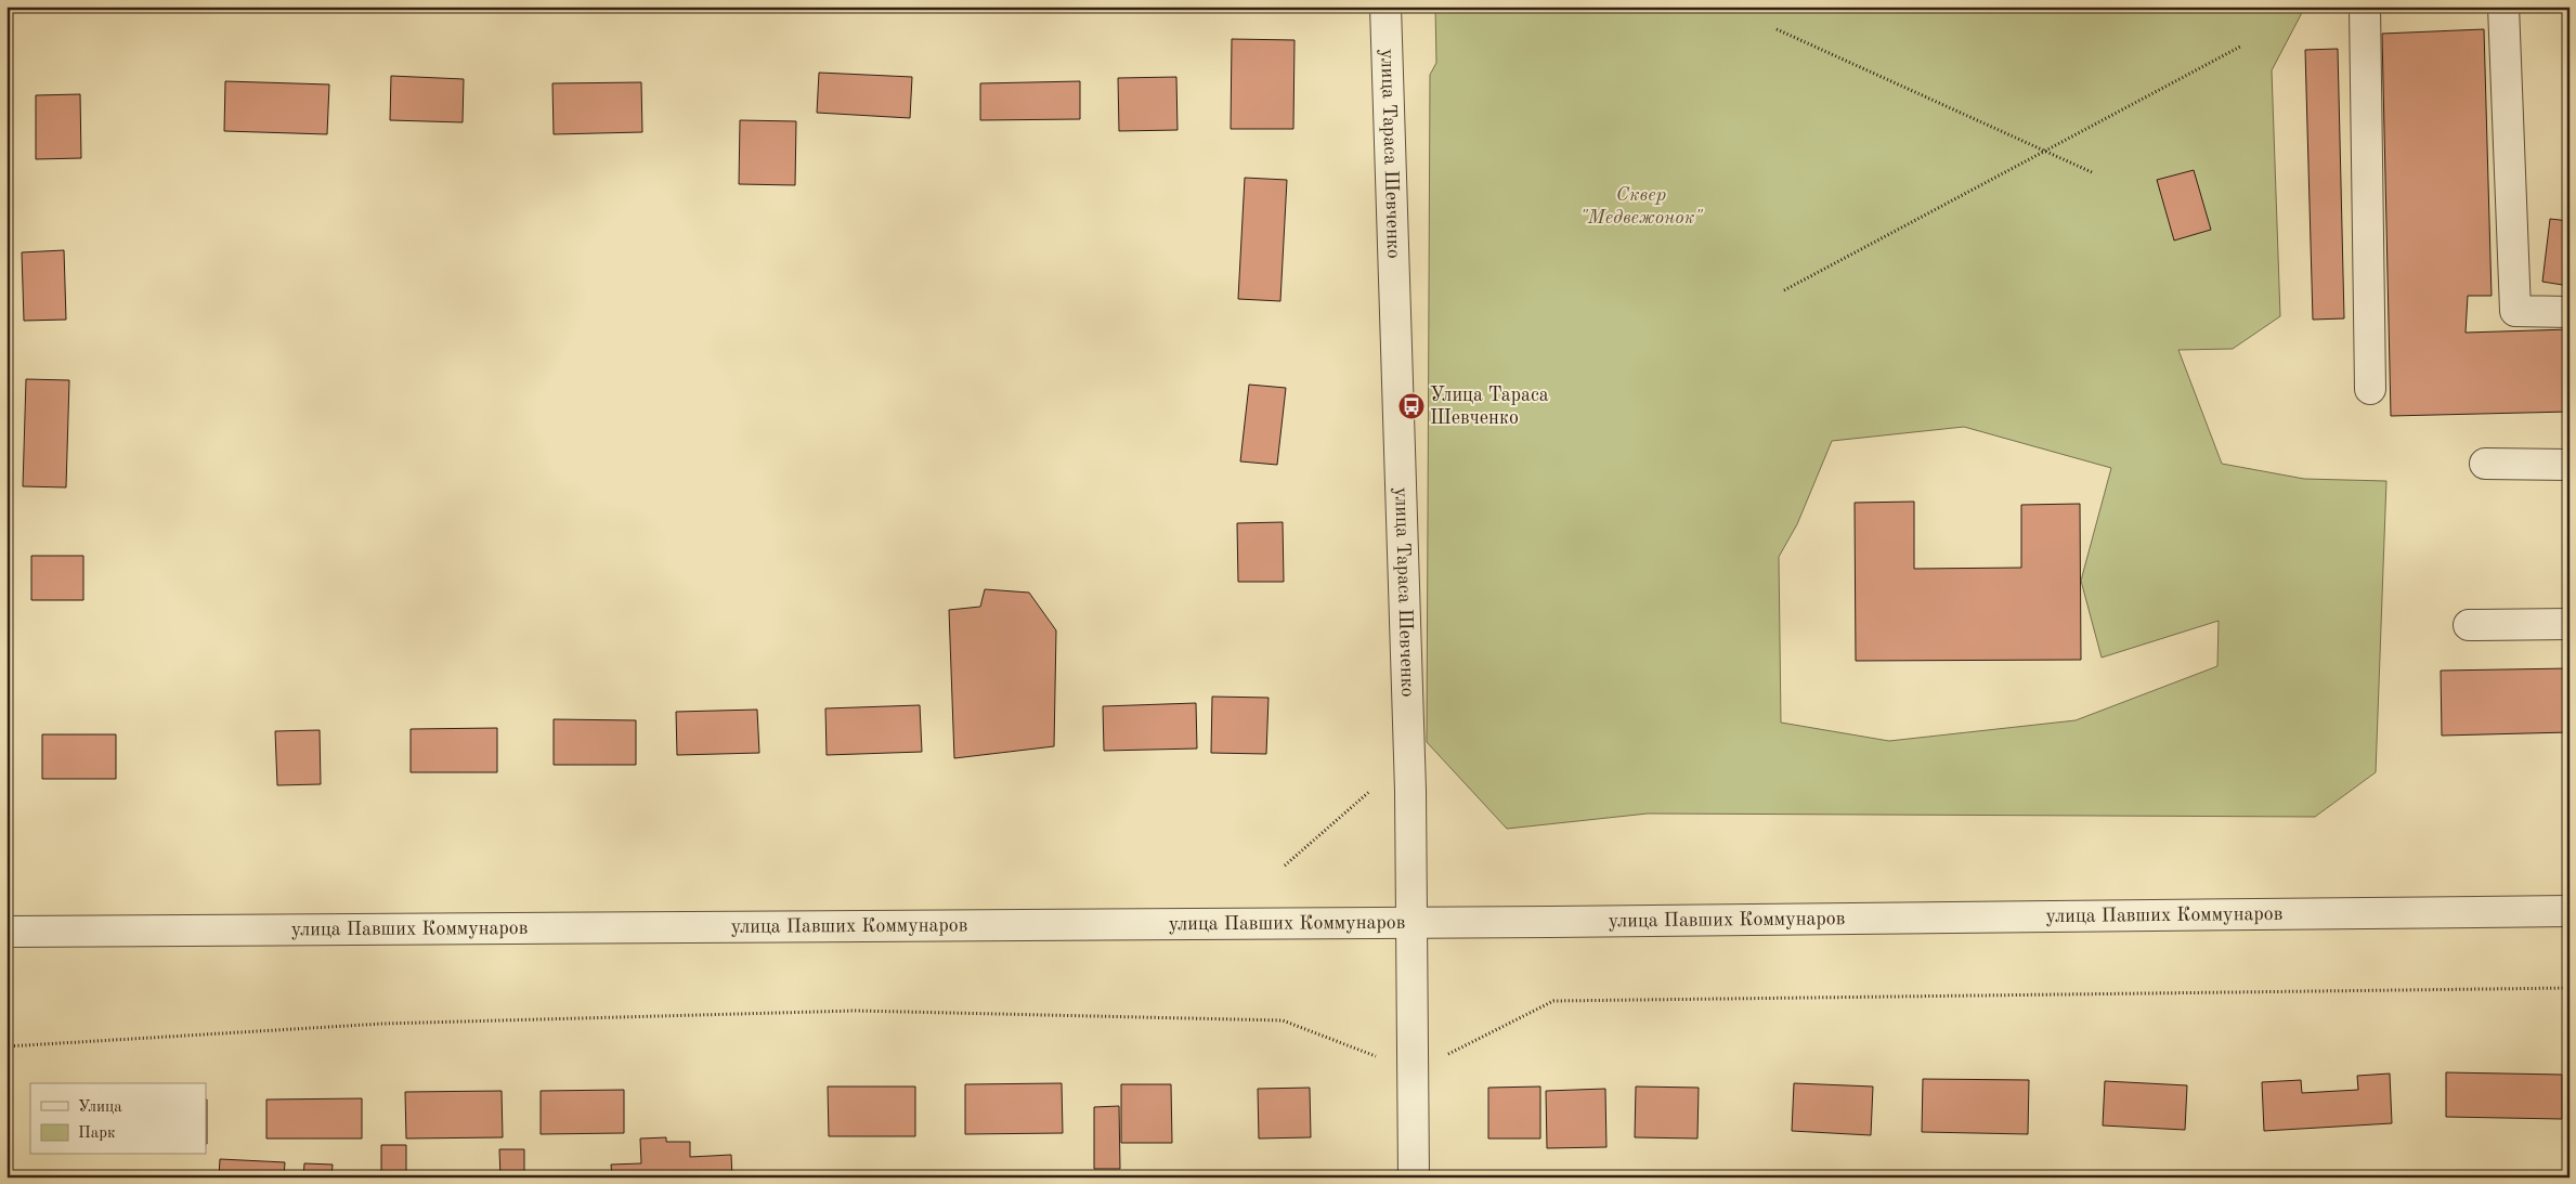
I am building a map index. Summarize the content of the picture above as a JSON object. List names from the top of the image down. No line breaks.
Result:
{"streets":{"street":["улица Тараса Шевченко","улица Павших Коммунаров"]},"crossings":[["улица Тараса Шевченко","улица Павших Коммунаров"]],"parks":["Сквер \"Медвежонок\""],"places":{"bus stop":["Улица Тараса Шевченко"]},"legend":["Улица","Парк"]}
